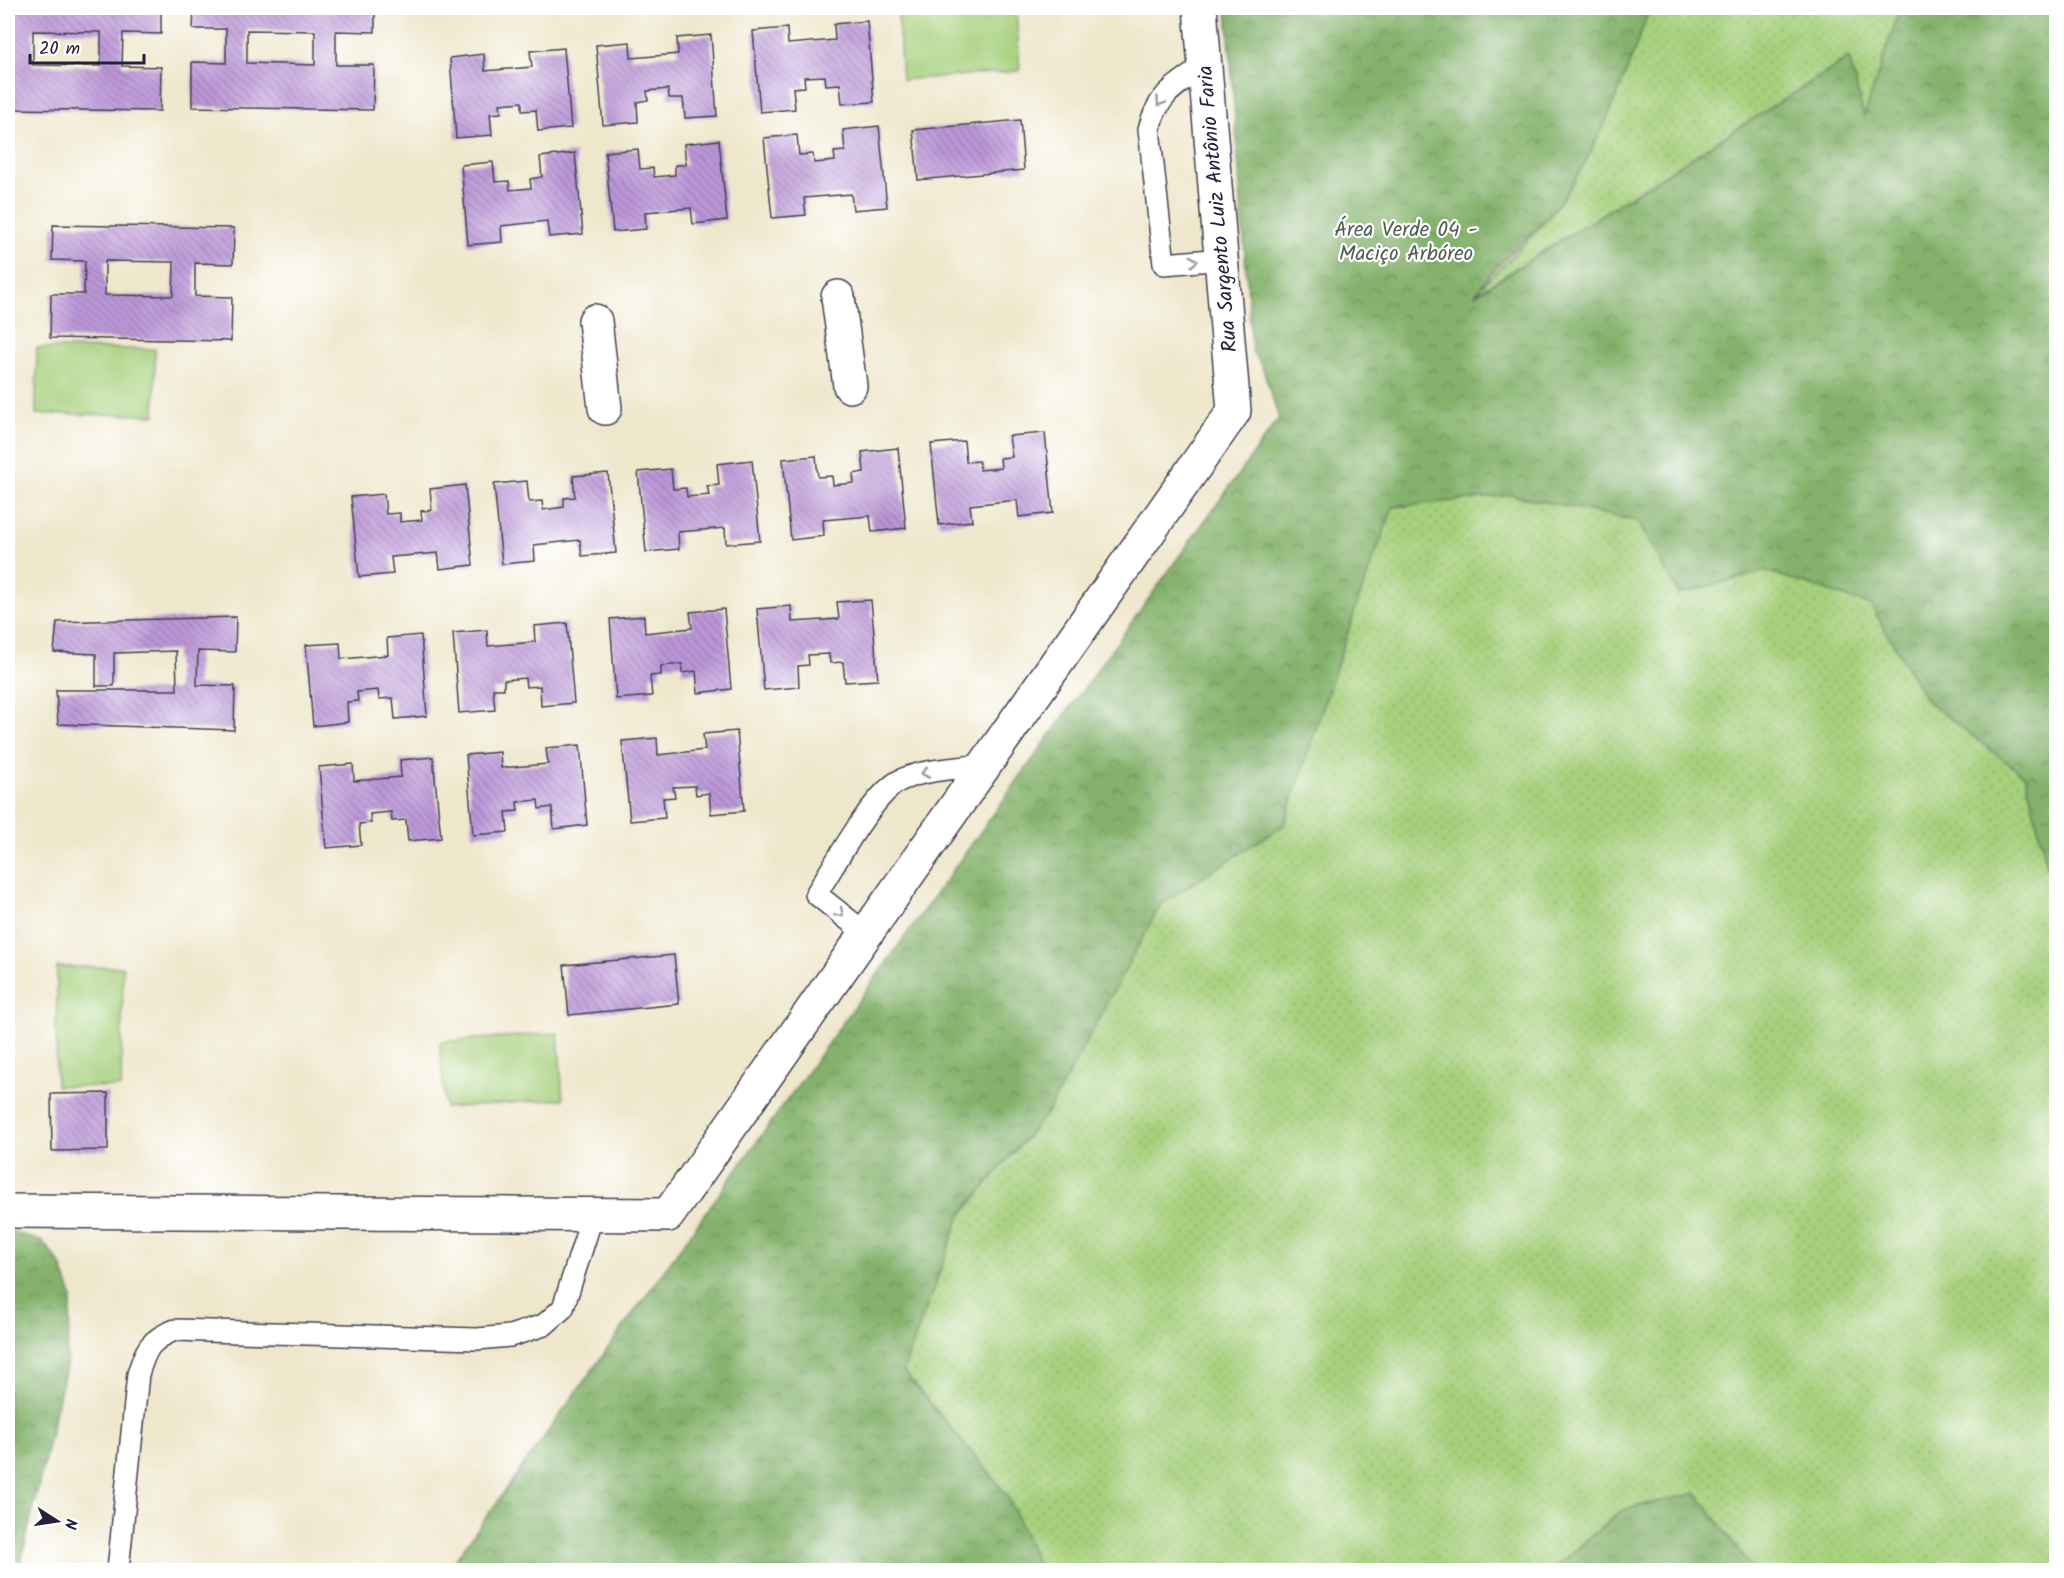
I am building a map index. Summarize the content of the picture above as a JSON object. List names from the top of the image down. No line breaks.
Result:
{"streets":{"street":["Rua Sargento Luiz Antônio Faria"]},"parks":["Área Verde 04 - Maciço Arbóreo"],"scale_bar":"20 m","north":"right"}
